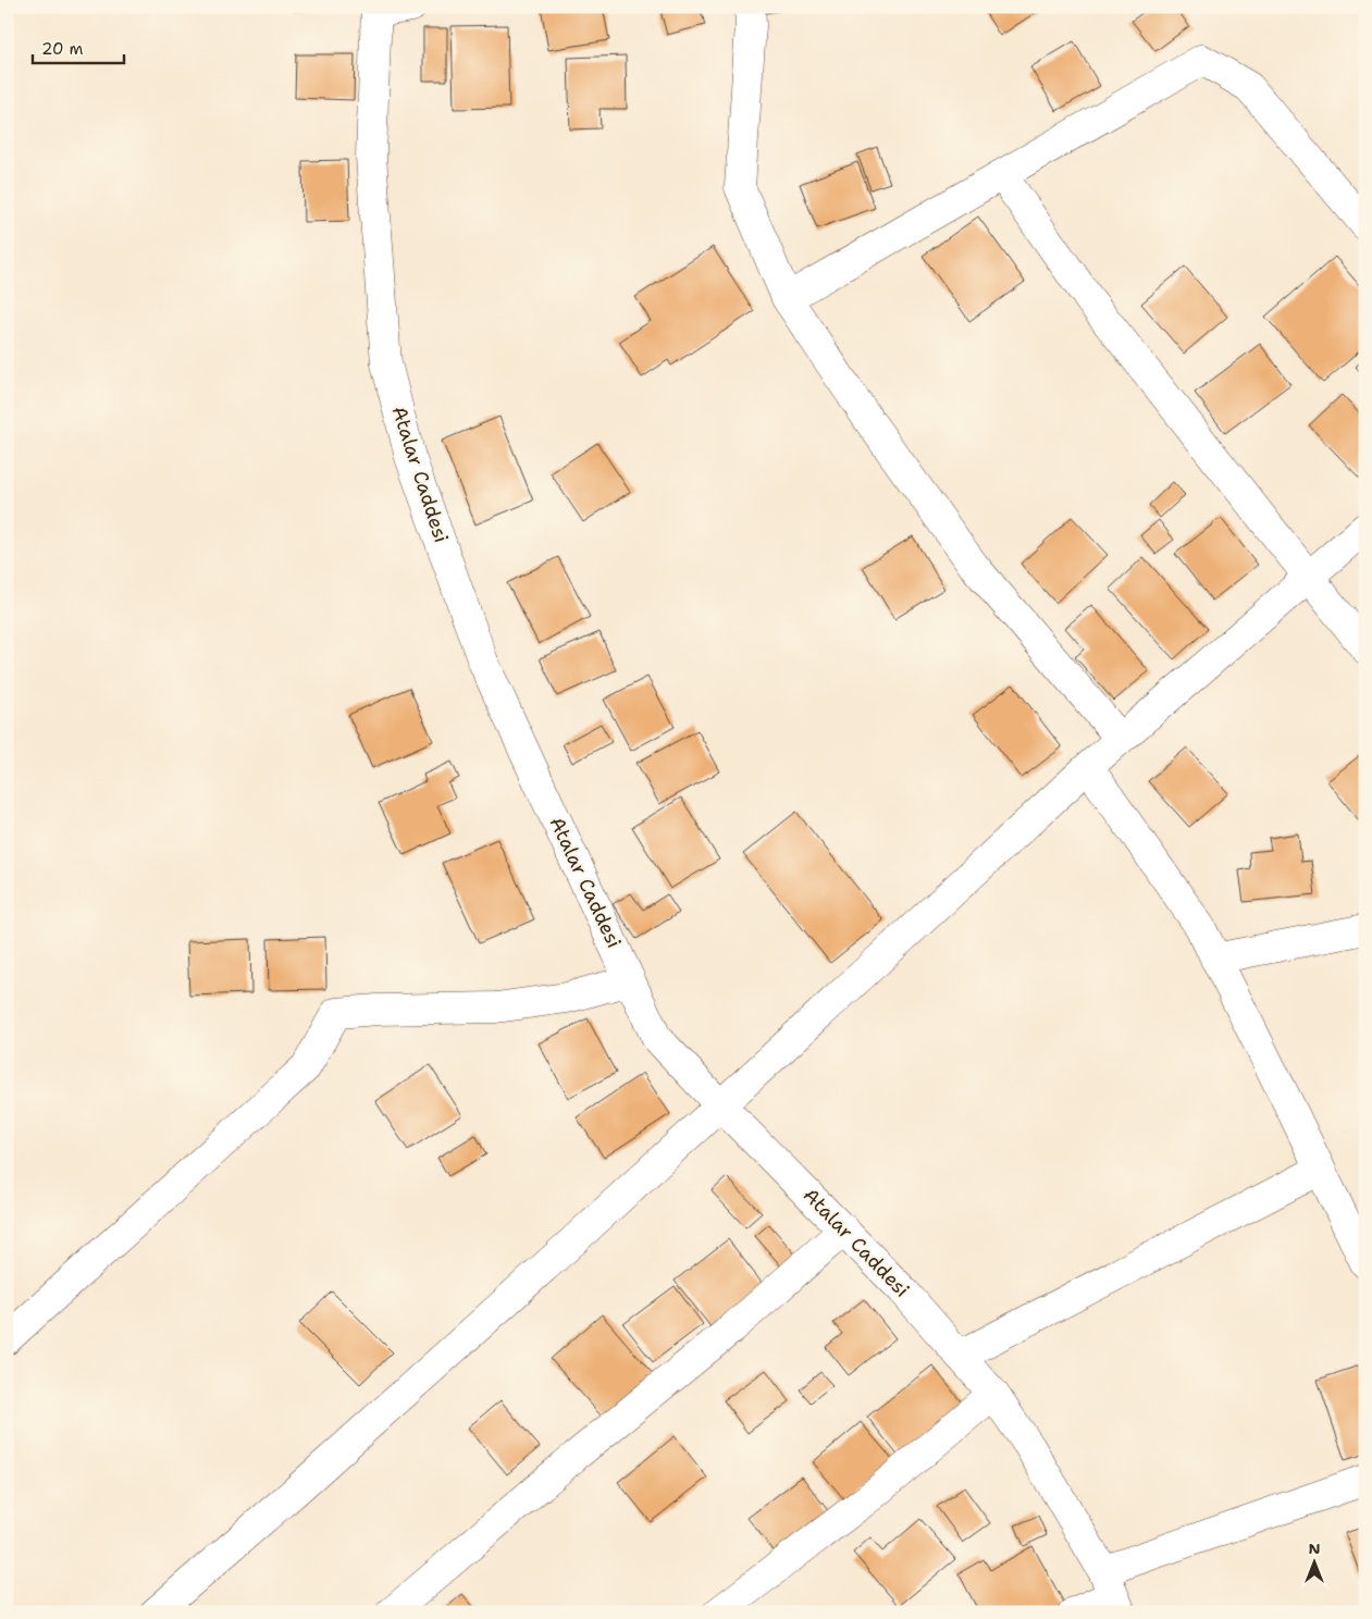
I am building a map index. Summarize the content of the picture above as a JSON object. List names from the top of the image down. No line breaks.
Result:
{"streets":{"street":["Atalar Caddesi"]},"scale_bar":"20 m","north":"top"}
